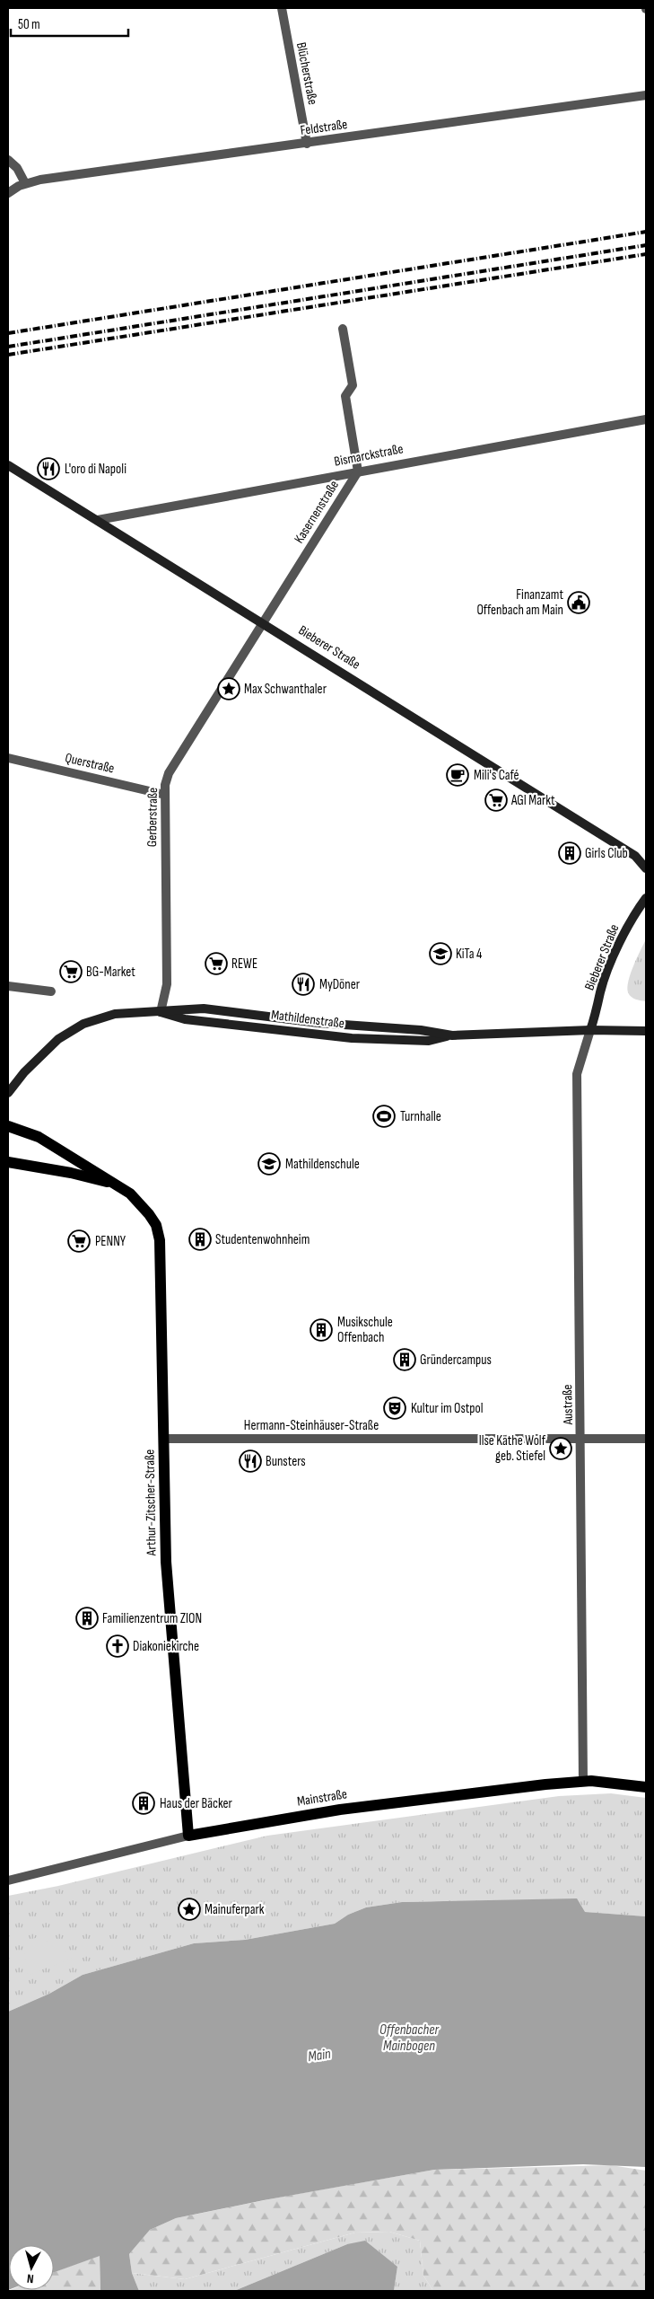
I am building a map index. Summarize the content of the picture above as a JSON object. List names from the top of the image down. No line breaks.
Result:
{"streets":{"main road":["Bieberer Straße","Mathildenstraße","Arthur-Zitscher-Straße","Mainstraße"],"street":["Blücherstraße","Feldstraße","Bismarckstraße","Kasernenstraße","Querstraße","Gerberstraße","Austraße","Hermann-Steinhäuser-Straße"]},"crossings":[["Blücherstraße","Feldstraße"],["Bismarckstraße","Kasernenstraße"],["Bismarckstraße","Bieberer Straße"],["Kasernenstraße","Bieberer Straße"],["Kasernenstraße","Gerberstraße"],["Bieberer Straße","Gerberstraße"],["Bieberer Straße","Mathildenstraße"],["Bieberer Straße","Austraße"],["Querstraße","Gerberstraße"],["Gerberstraße","Mathildenstraße"],["Mathildenstraße","Austraße"],["Austraße","Hermann-Steinhäuser-Straße"],["Austraße","Mainstraße"],["Hermann-Steinhäuser-Straße","Arthur-Zitscher-Straße"],["Arthur-Zitscher-Straße","Mainstraße"]],"water":["Offenbacher Mainbogen","Main"],"places":{"restaurant":["L'oro di Napoli","MyDöner","Bunsters"],"public building":["Finanzamt Offenbach am Main"],"place":["Max Schwanthaler","Ilse Käthe Wolf geb. Stiefel","Mainuferpark"],"cafe":["Mili's Café"],"supermarket":["AGI Markt","REWE","BG-Market","PENNY"],"building":["Girls Club","Studentenwohnheim","Musikschule Offenbach","Gründercampus","Familienzentrum ZION","Haus der Bäcker"],"school or university":["KiTa 4","Mathildenschule"],"sports":["Turnhalle"],"theatre":["Kultur im Ostpol"],"church":["Diakoniekirche"]},"scale_bar":"50 m","north":"bottom"}
